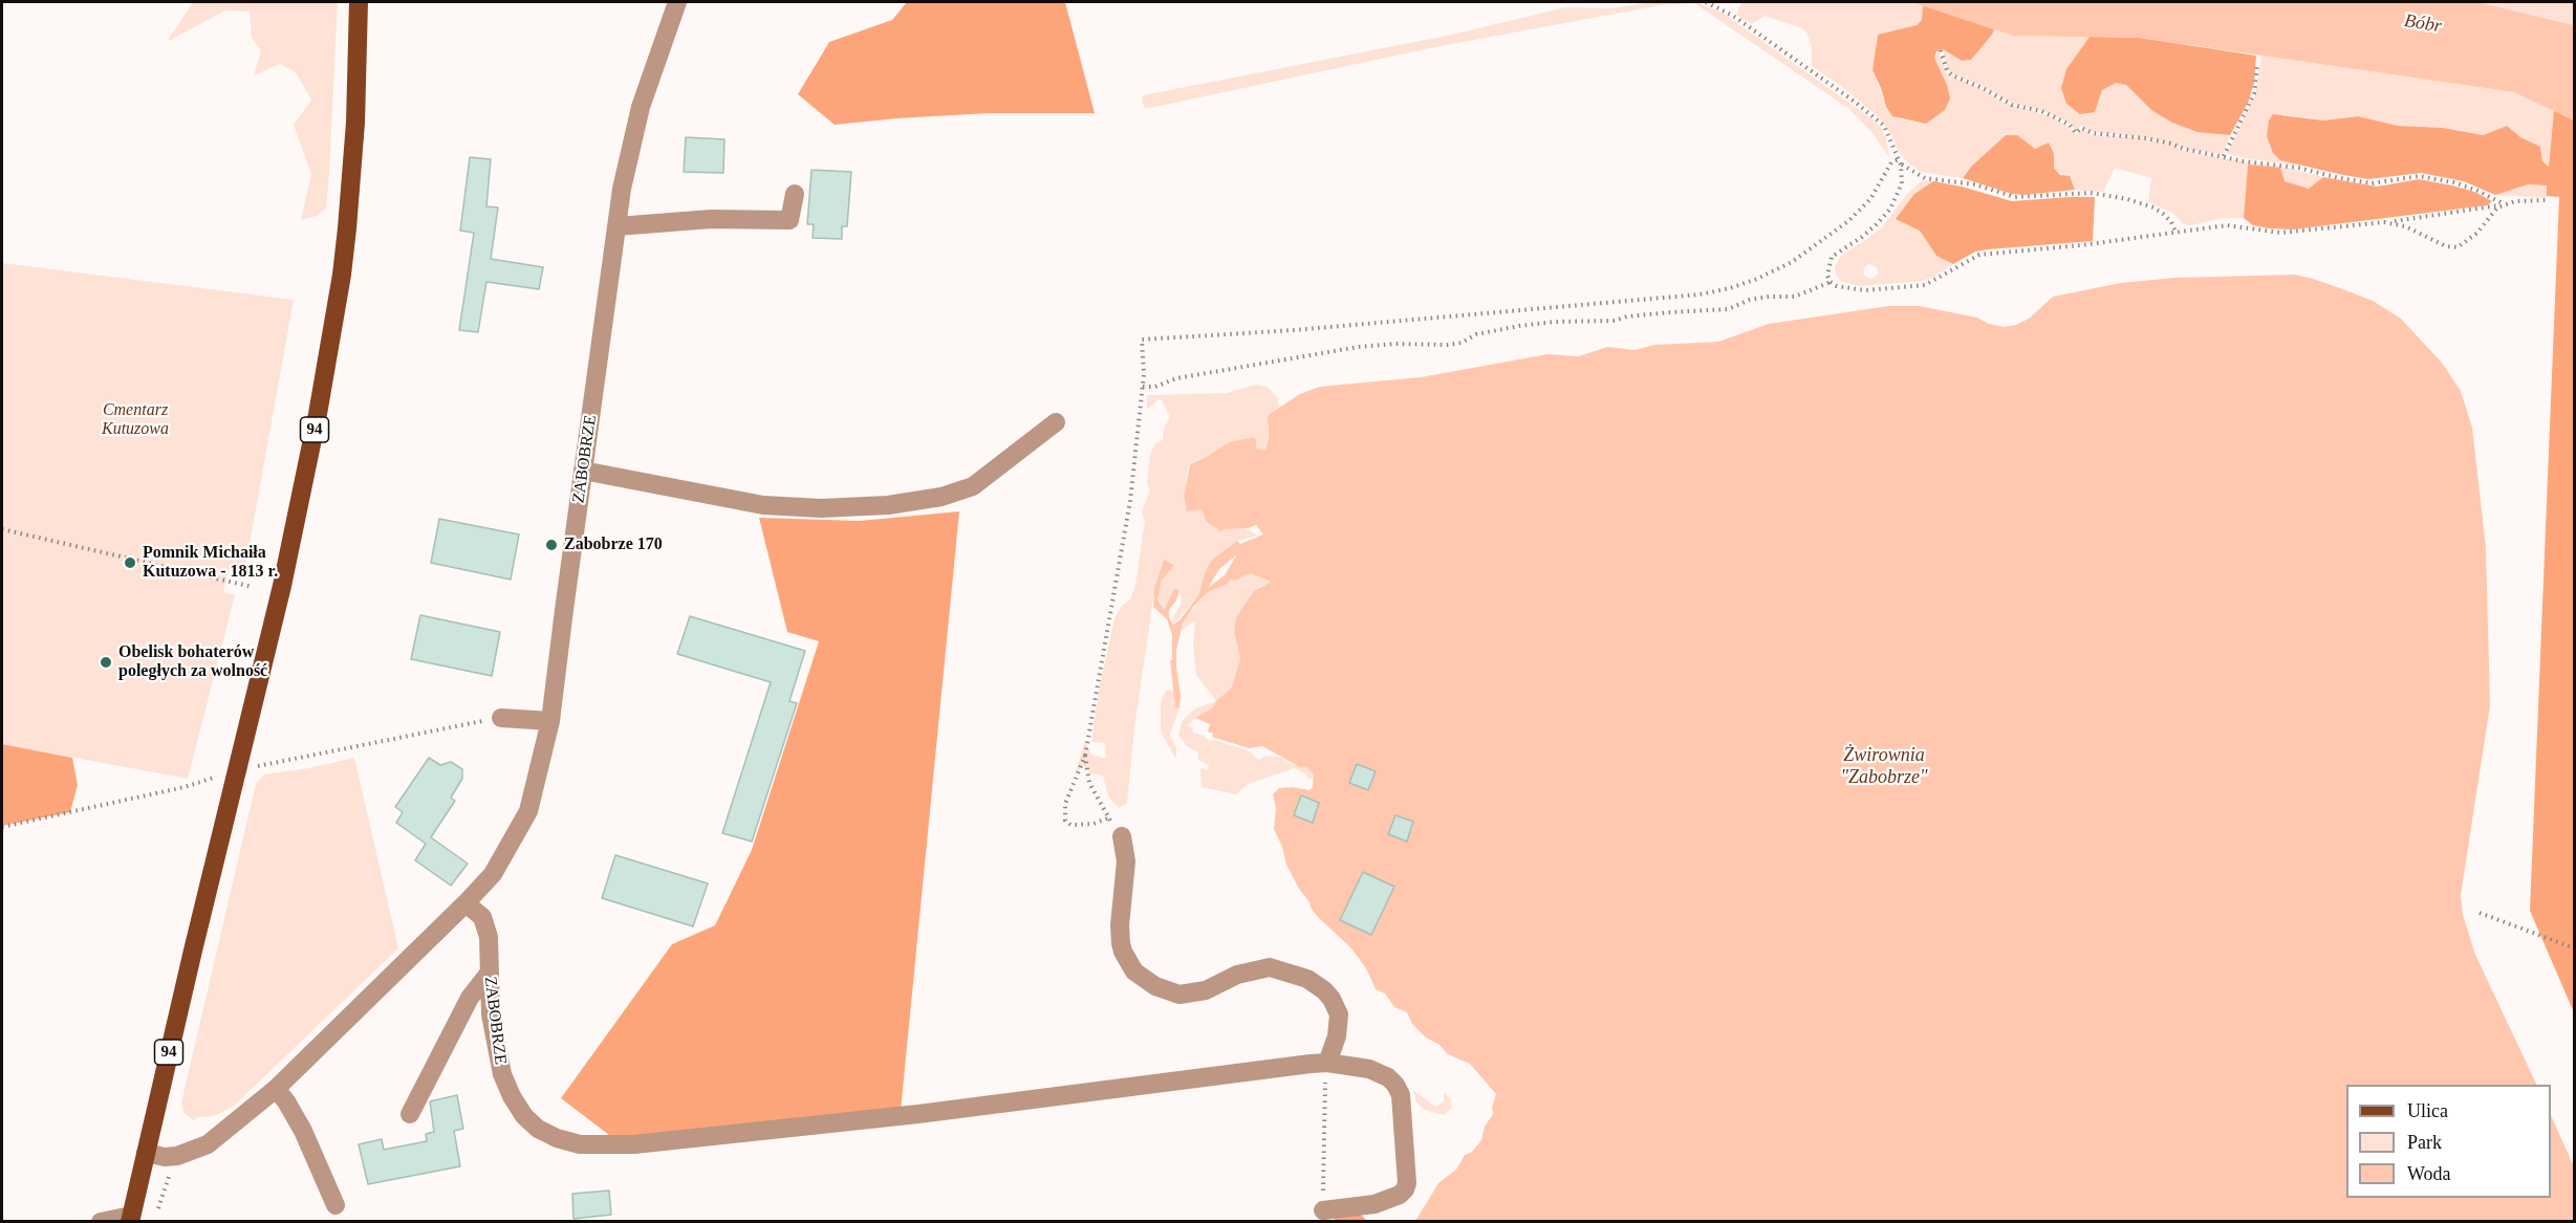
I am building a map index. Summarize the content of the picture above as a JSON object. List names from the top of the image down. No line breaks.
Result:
{"streets":{"main road":["94"],"street":["ZABOBRZE"]},"crossings":[["94","ZABOBRZE"]],"water":["Bóbr","Żwirownia \"Zabobrze\""],"parks":["Cmentarz Kutuzowa"],"places":["Zabobrze 170","Pomnik Michaiła Kutuzowa - 1813 r.","Obelisk bohaterów poległych za wolność"],"legend":["Ulica","Park","Woda"]}
